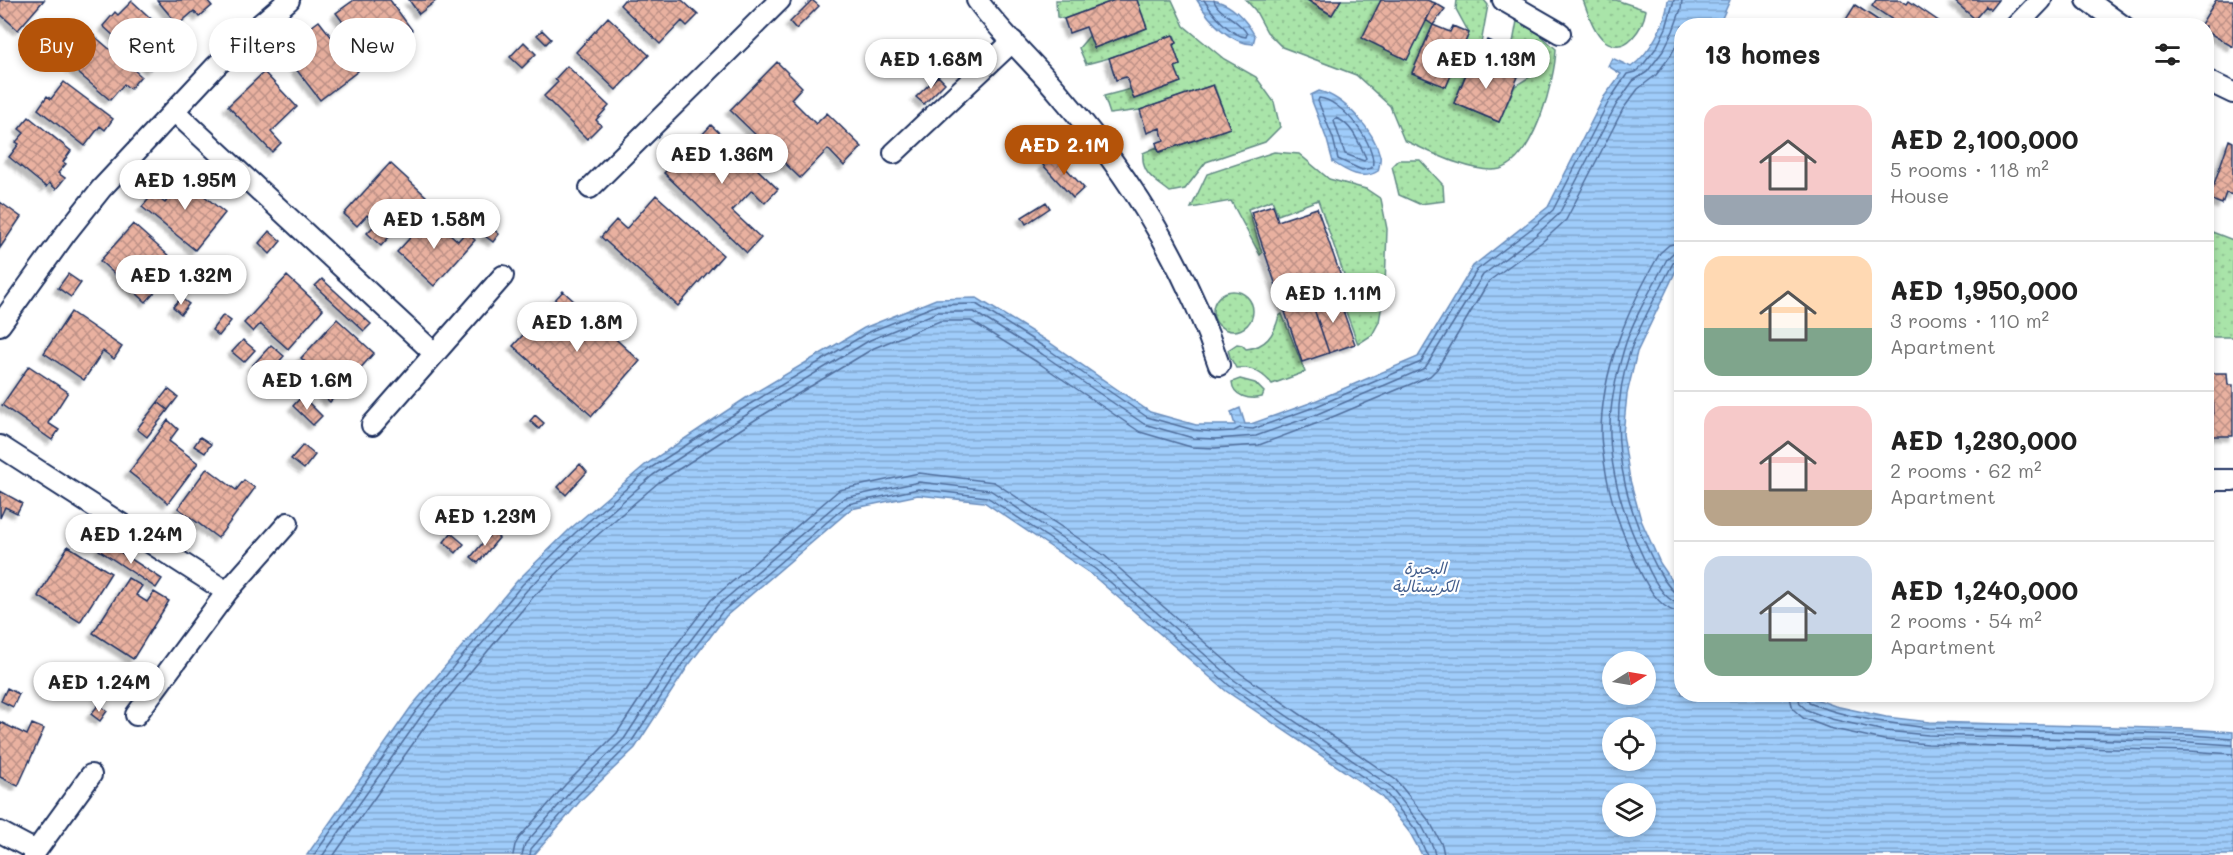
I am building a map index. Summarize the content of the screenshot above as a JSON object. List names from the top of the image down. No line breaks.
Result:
{"water":["البحيرة الكريستالية"],"north":"right","page":{"chip":["Buy","Rent","Filters","New"],"heading":"13 homes","price":["AED 1.68M","AED 1.13M","AED 2.1M","AED 1.36M","AED 1.95M","AED 1.58M","AED 1.32M","AED 1.11M","AED 1.8M","AED 1.6M","AED 1.23M","AED 1.24M","AED 1.24M"],"list":[{"name":"AED 2,100,000","note":"5 rooms · 118 m² · House"},{"name":"AED 1,950,000","note":"3 rooms · 110 m² · Apartment"},{"name":"AED 1,230,000","note":"2 rooms · 62 m² · Apartment"},{"name":"AED 1,240,000","note":"2 rooms · 54 m² · Apartment"}]}}
